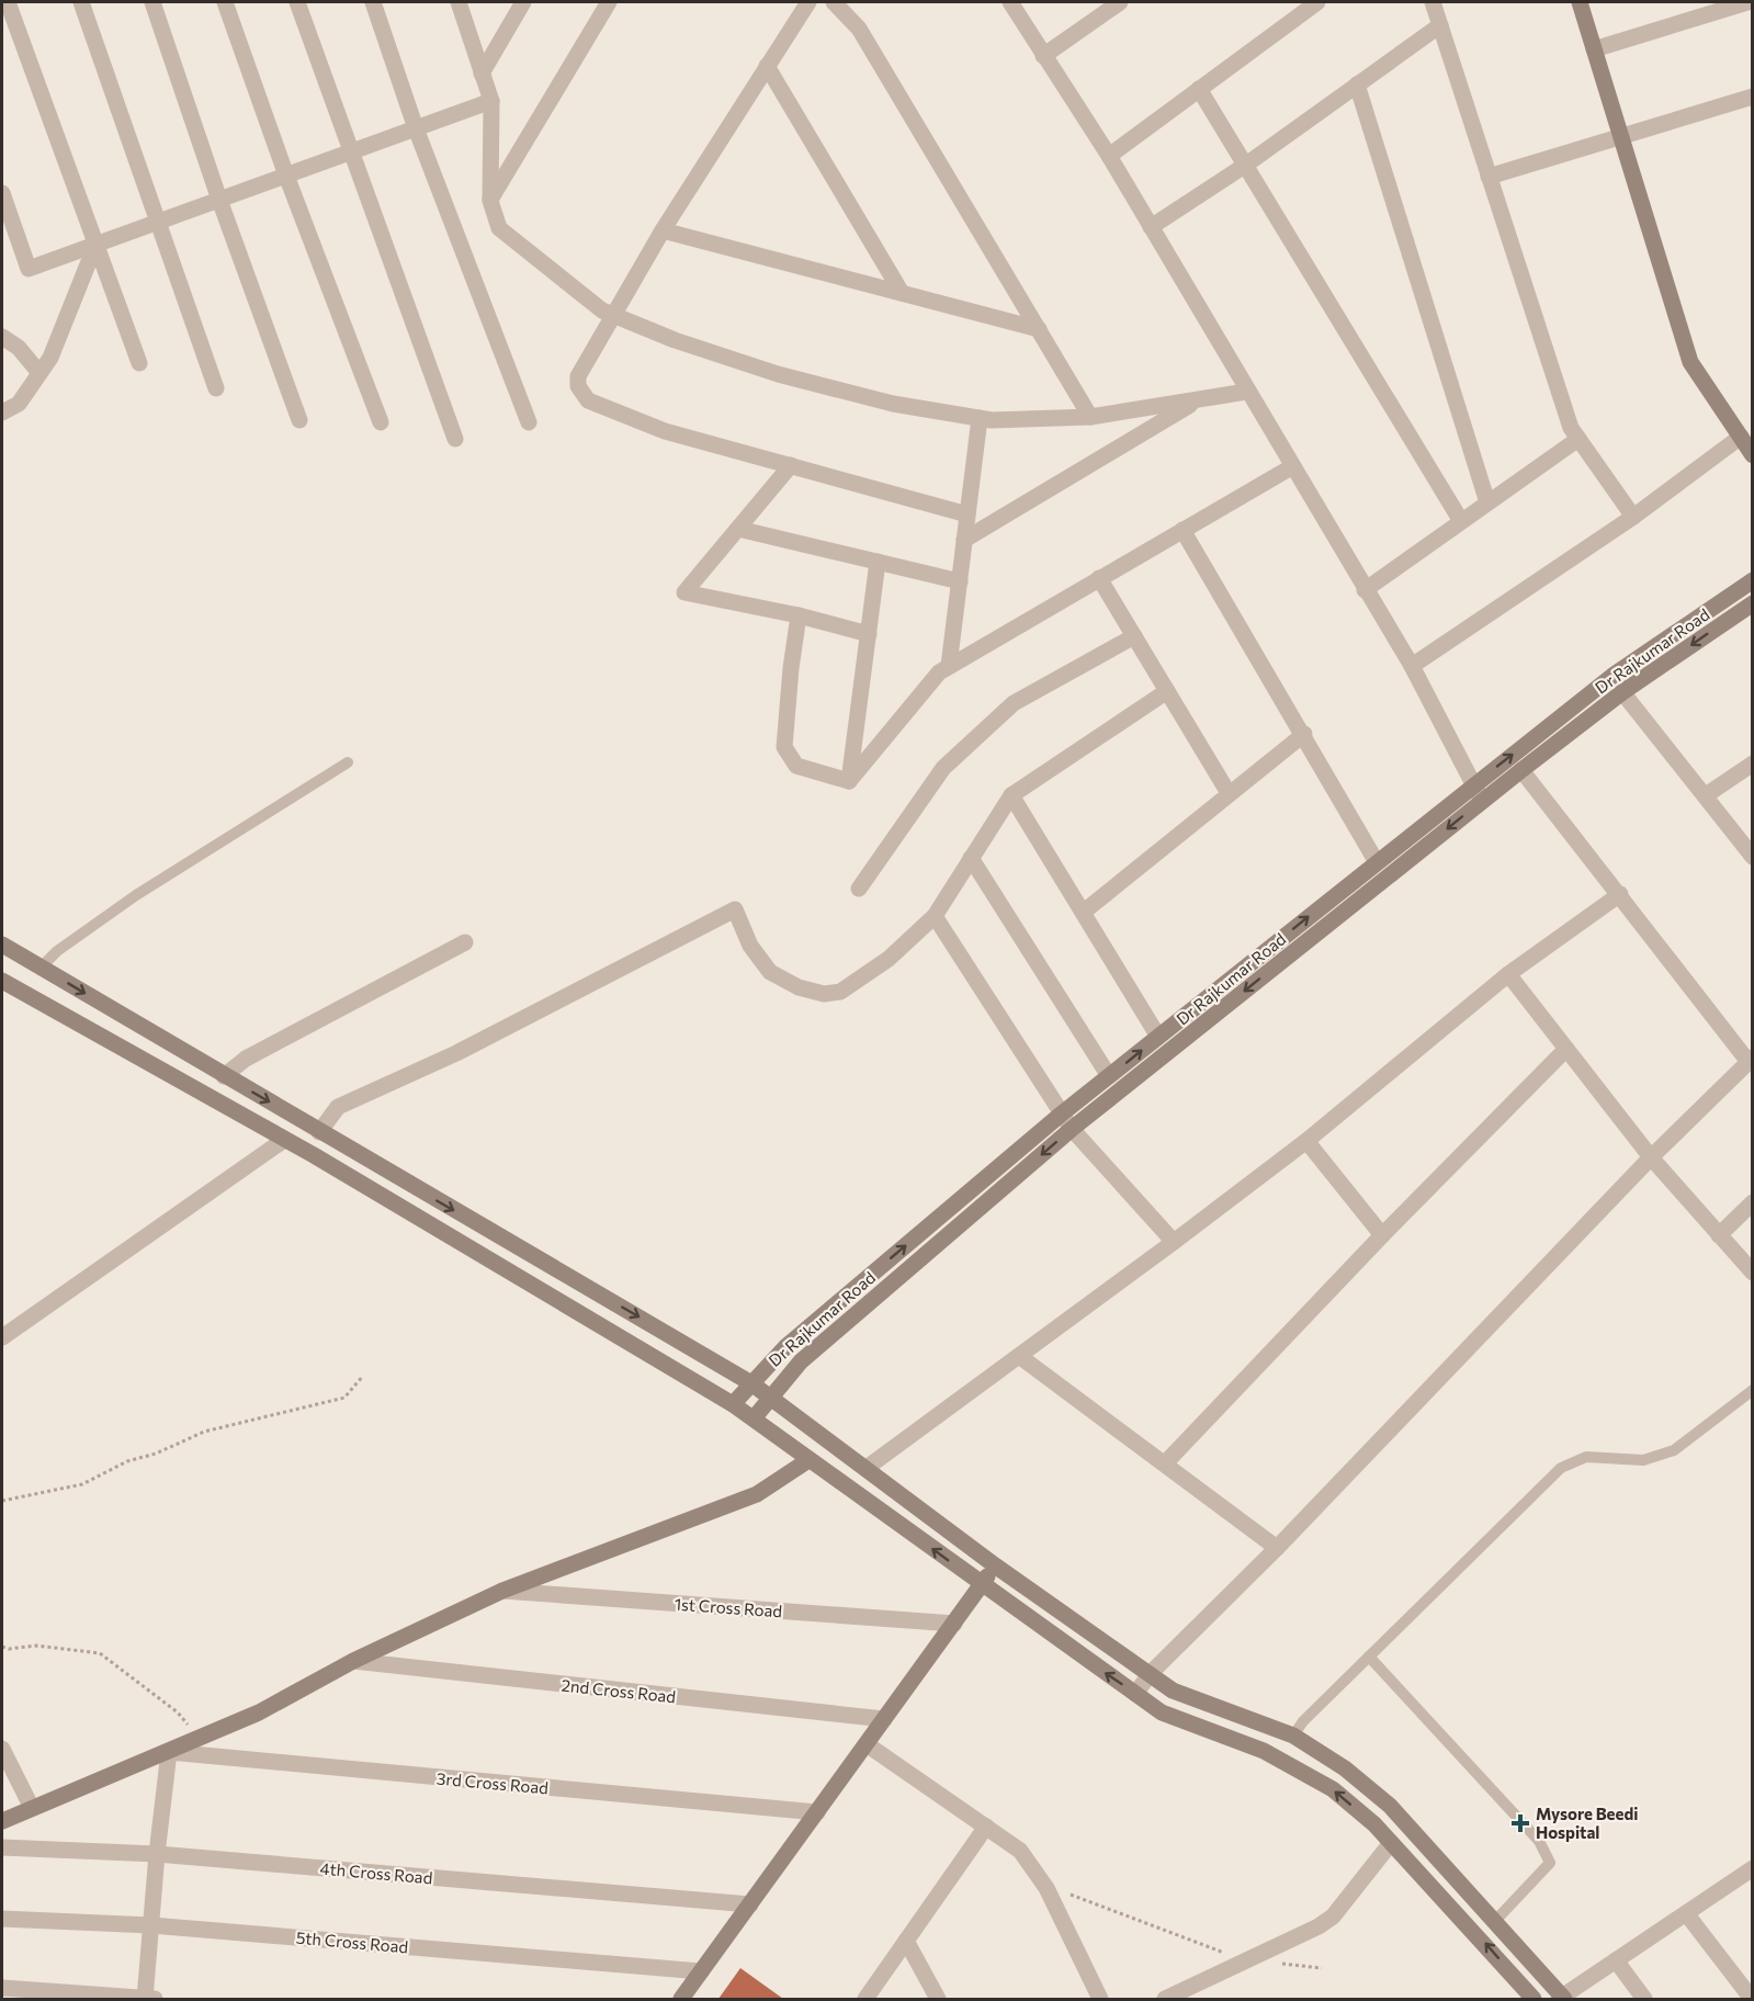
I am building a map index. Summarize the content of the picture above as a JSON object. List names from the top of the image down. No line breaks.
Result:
{"streets":{"main road":["Dr Rajkumar Road"],"street":["1st Cross Road","2nd Cross Road","3rd Cross Road","4th Cross Road","5th Cross Road"]},"places":{"health":["Mysore Beedi Hospital"]}}
